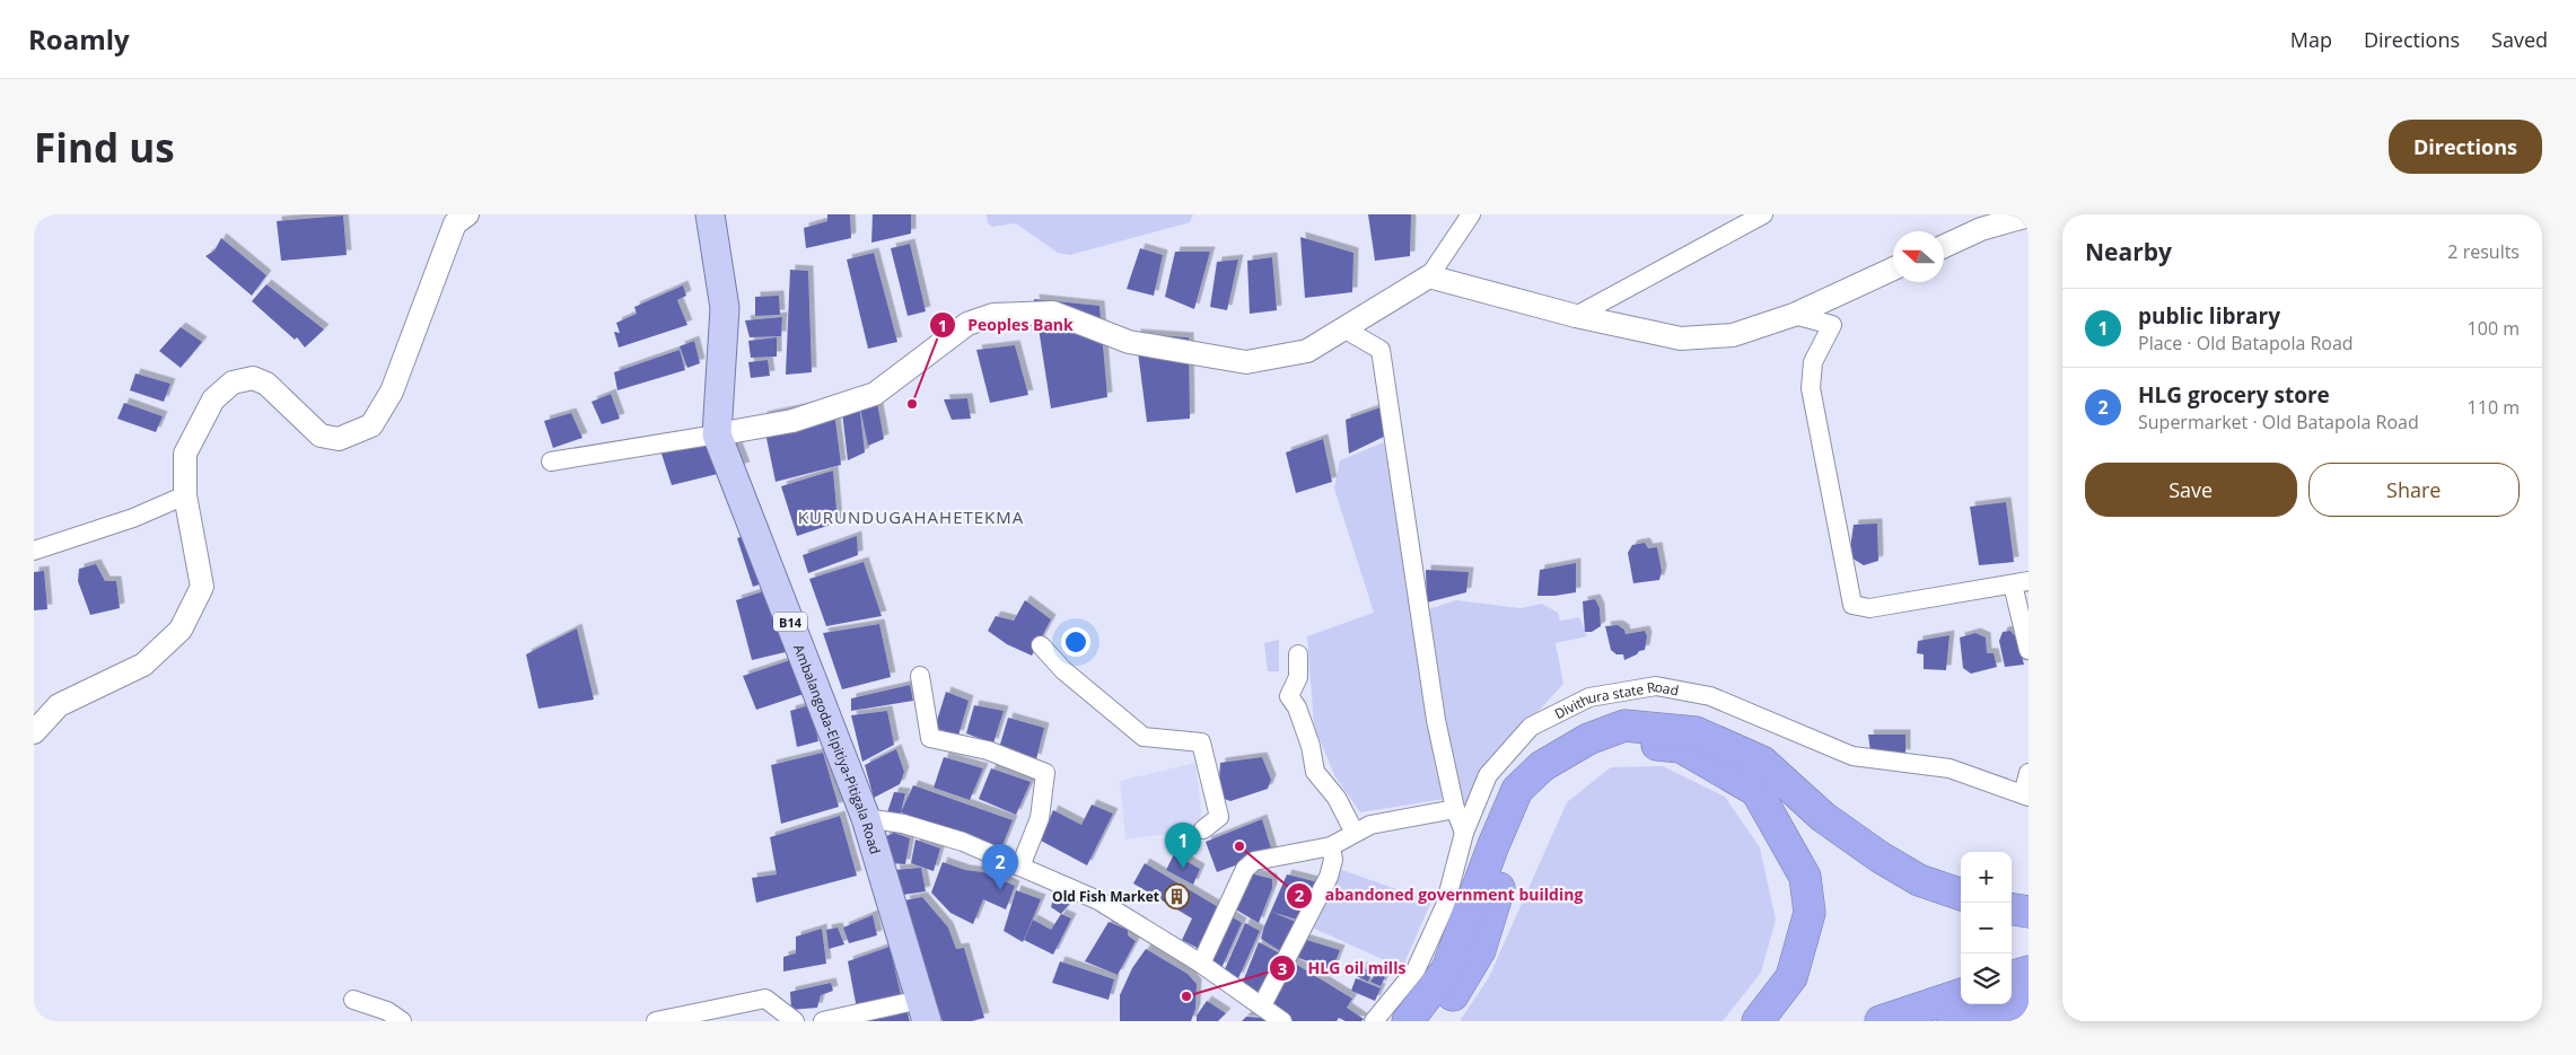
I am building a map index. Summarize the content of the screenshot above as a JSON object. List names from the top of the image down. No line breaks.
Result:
{"streets":{"main road":["B14","Ambalangoda-Elpitiya-Pitigala Road"],"street":["Divithura state Road"]},"districts":["KURUNDUGAHAHETEKMA"],"places":{"other":["Peoples Bank","abandoned government building","HLG oil mills"],"building":["Old Fish Market"]},"north":"left","page":{"header":"Roamly","nav":["Map","Directions","Saved"],"buttons":["Directions",["Save","Share"]],"title":"Find us","heading":["Nearby","2 results"],"list":[{"mark":"1","name":"public library","note":"Place · Old Batapola Road","value":"100 m"},{"mark":"2","name":"HLG grocery store","note":"Supermarket · Old Batapola Road","value":"110 m"}],"pins":["1","2"],"map_buttons":["+","−"]}}
